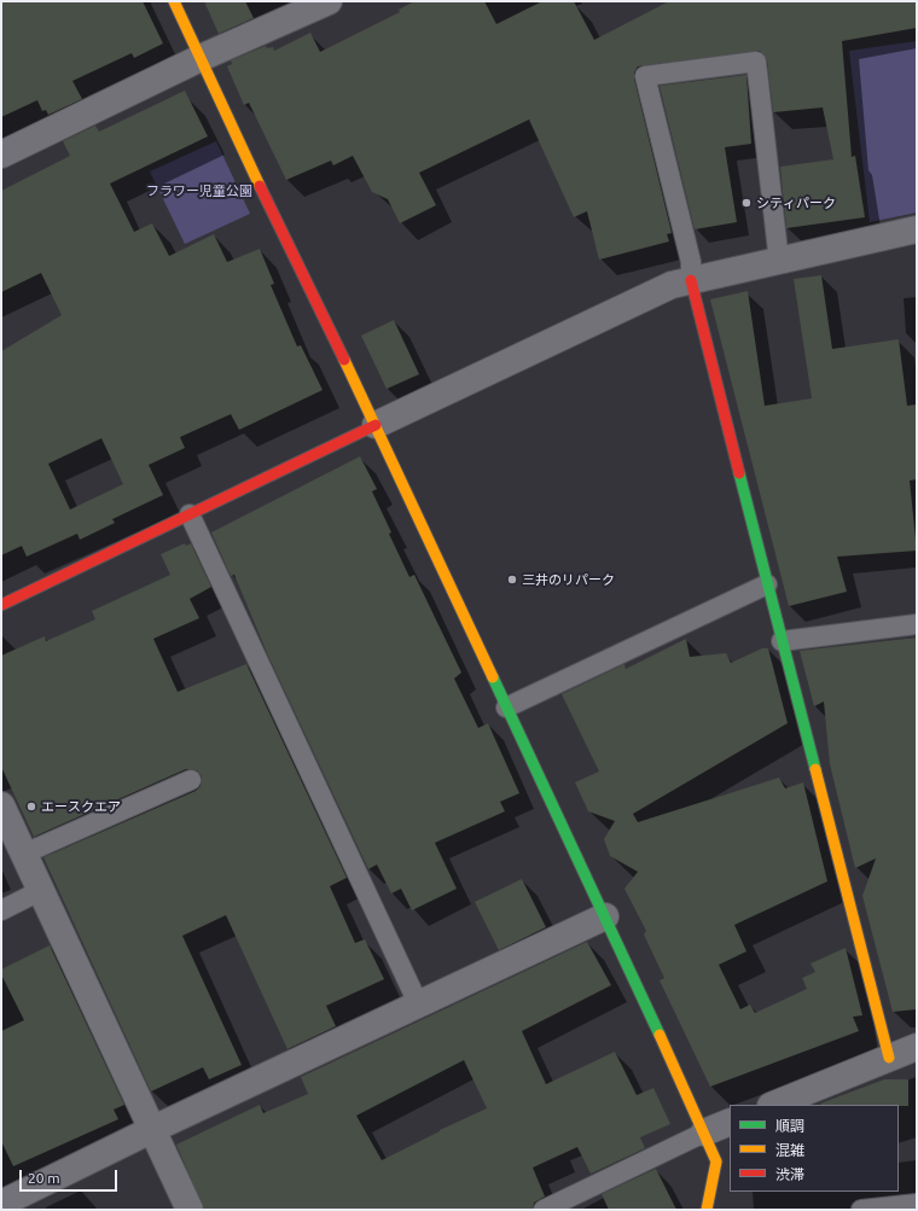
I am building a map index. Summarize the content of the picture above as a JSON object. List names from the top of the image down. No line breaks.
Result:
{"parks":["フラワー児童公園"],"places":["シティパーク","三井のリパーク","エースクエア"],"legend":["順調","混雑","渋滞"],"scale_bar":"20 m"}
